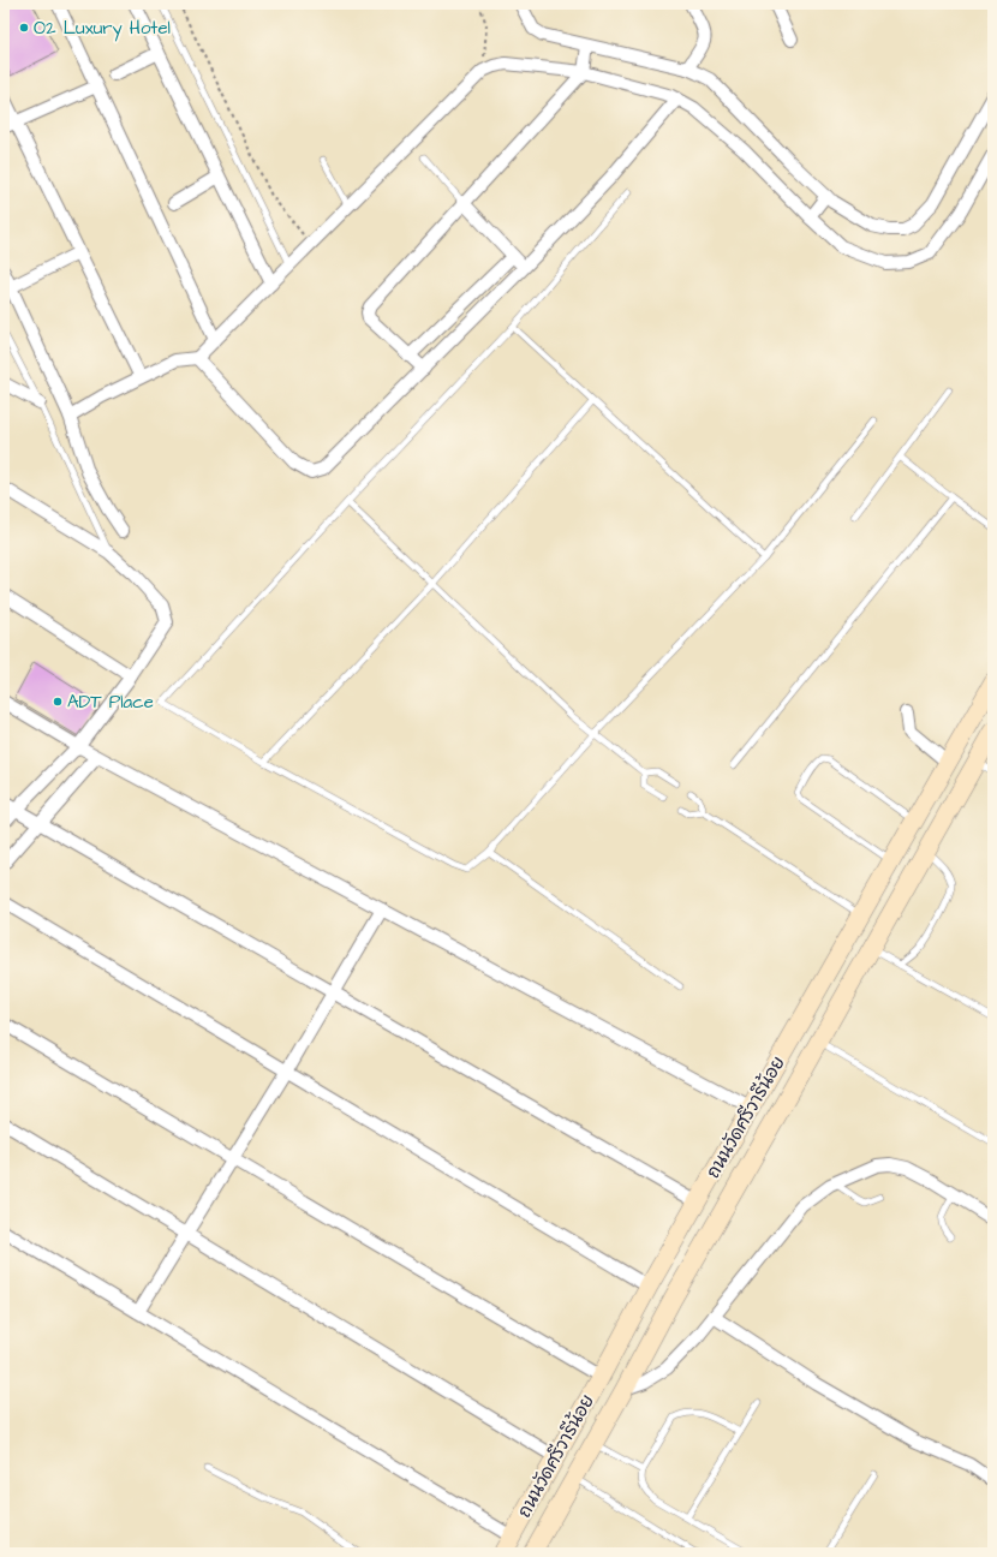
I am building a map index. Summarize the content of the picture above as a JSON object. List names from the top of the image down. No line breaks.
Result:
{"streets":{"main road":["ถนนวัดศรีวารีน้อย"]},"places":["O2 Luxury Hotel","ADT Place"]}
